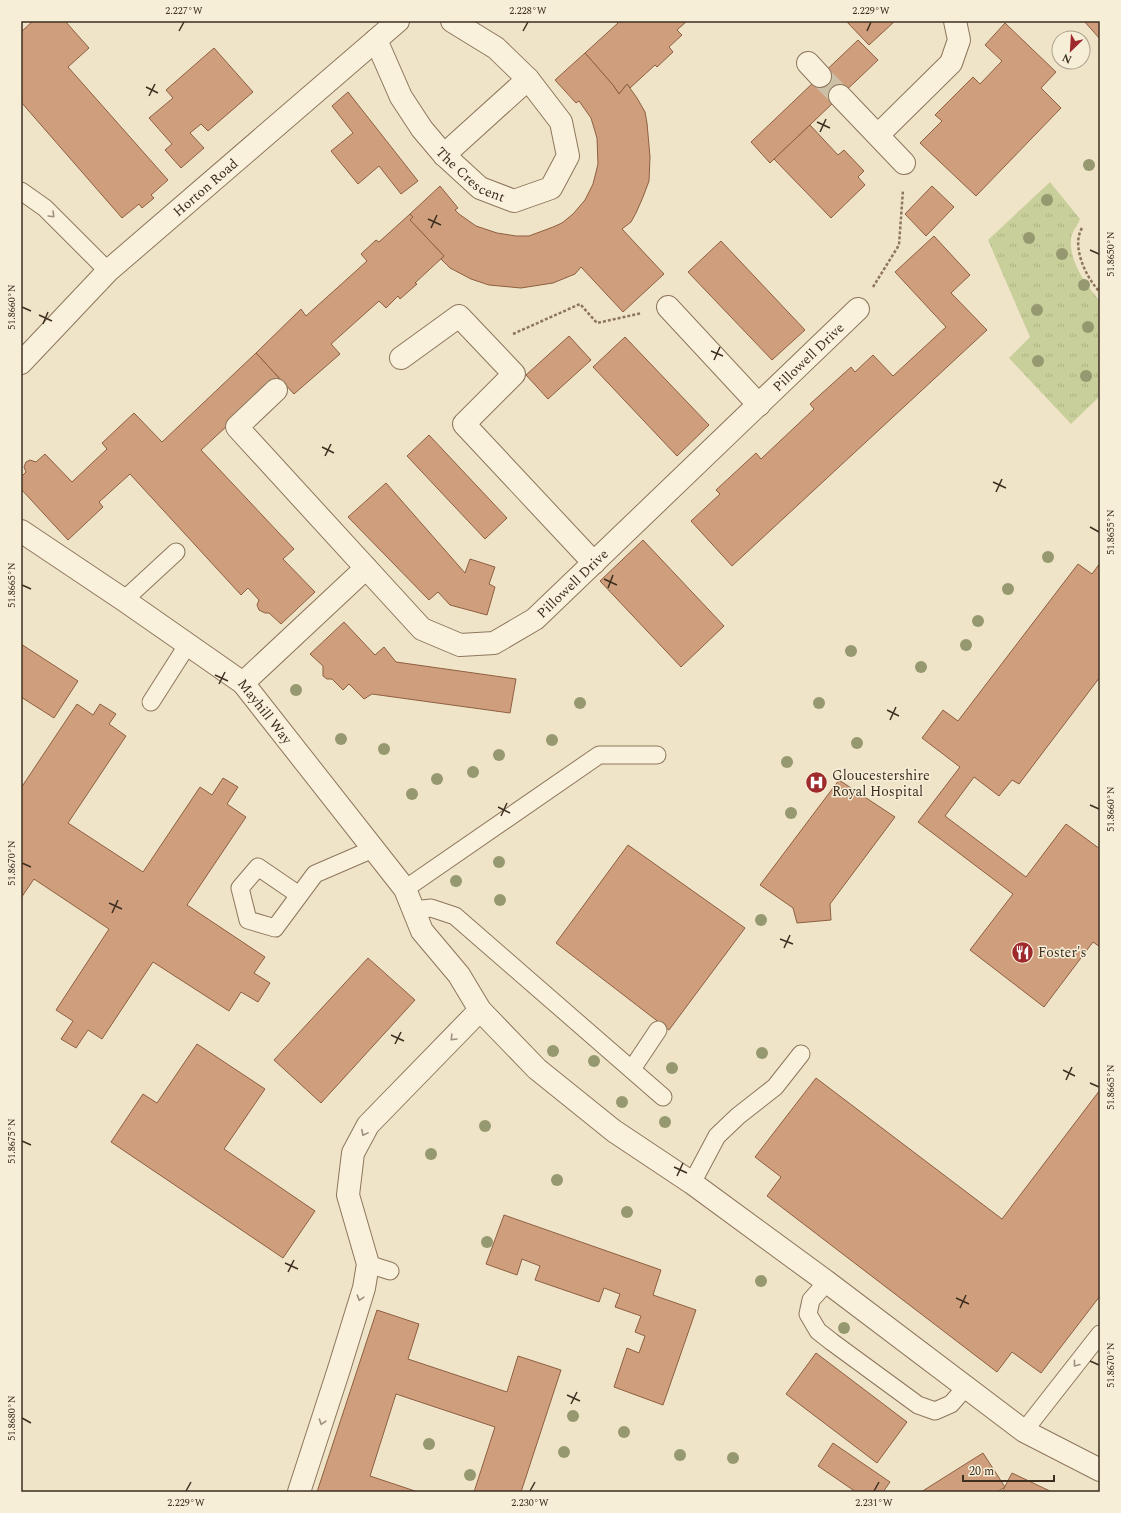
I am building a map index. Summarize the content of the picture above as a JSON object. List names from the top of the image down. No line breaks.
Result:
{"streets":{"street":["The Crescent","Horton Road","Pillowell Drive","Mayhill Way"]},"crossings":[["The Crescent","Horton Road"]],"places":{"hospital":["Gloucestershire Royal Hospital"],"restaurant":["Foster's"]},"scale_bar":"20 m","north":"bottom left","coordinates":["2.227°W","2.228°W","2.229°W","51.8650°N","51.8660°N","51.8655°N","51.8665°N","51.8670°N","51.8675°N","51.8680°N","2.230°W","2.231°W"]}
